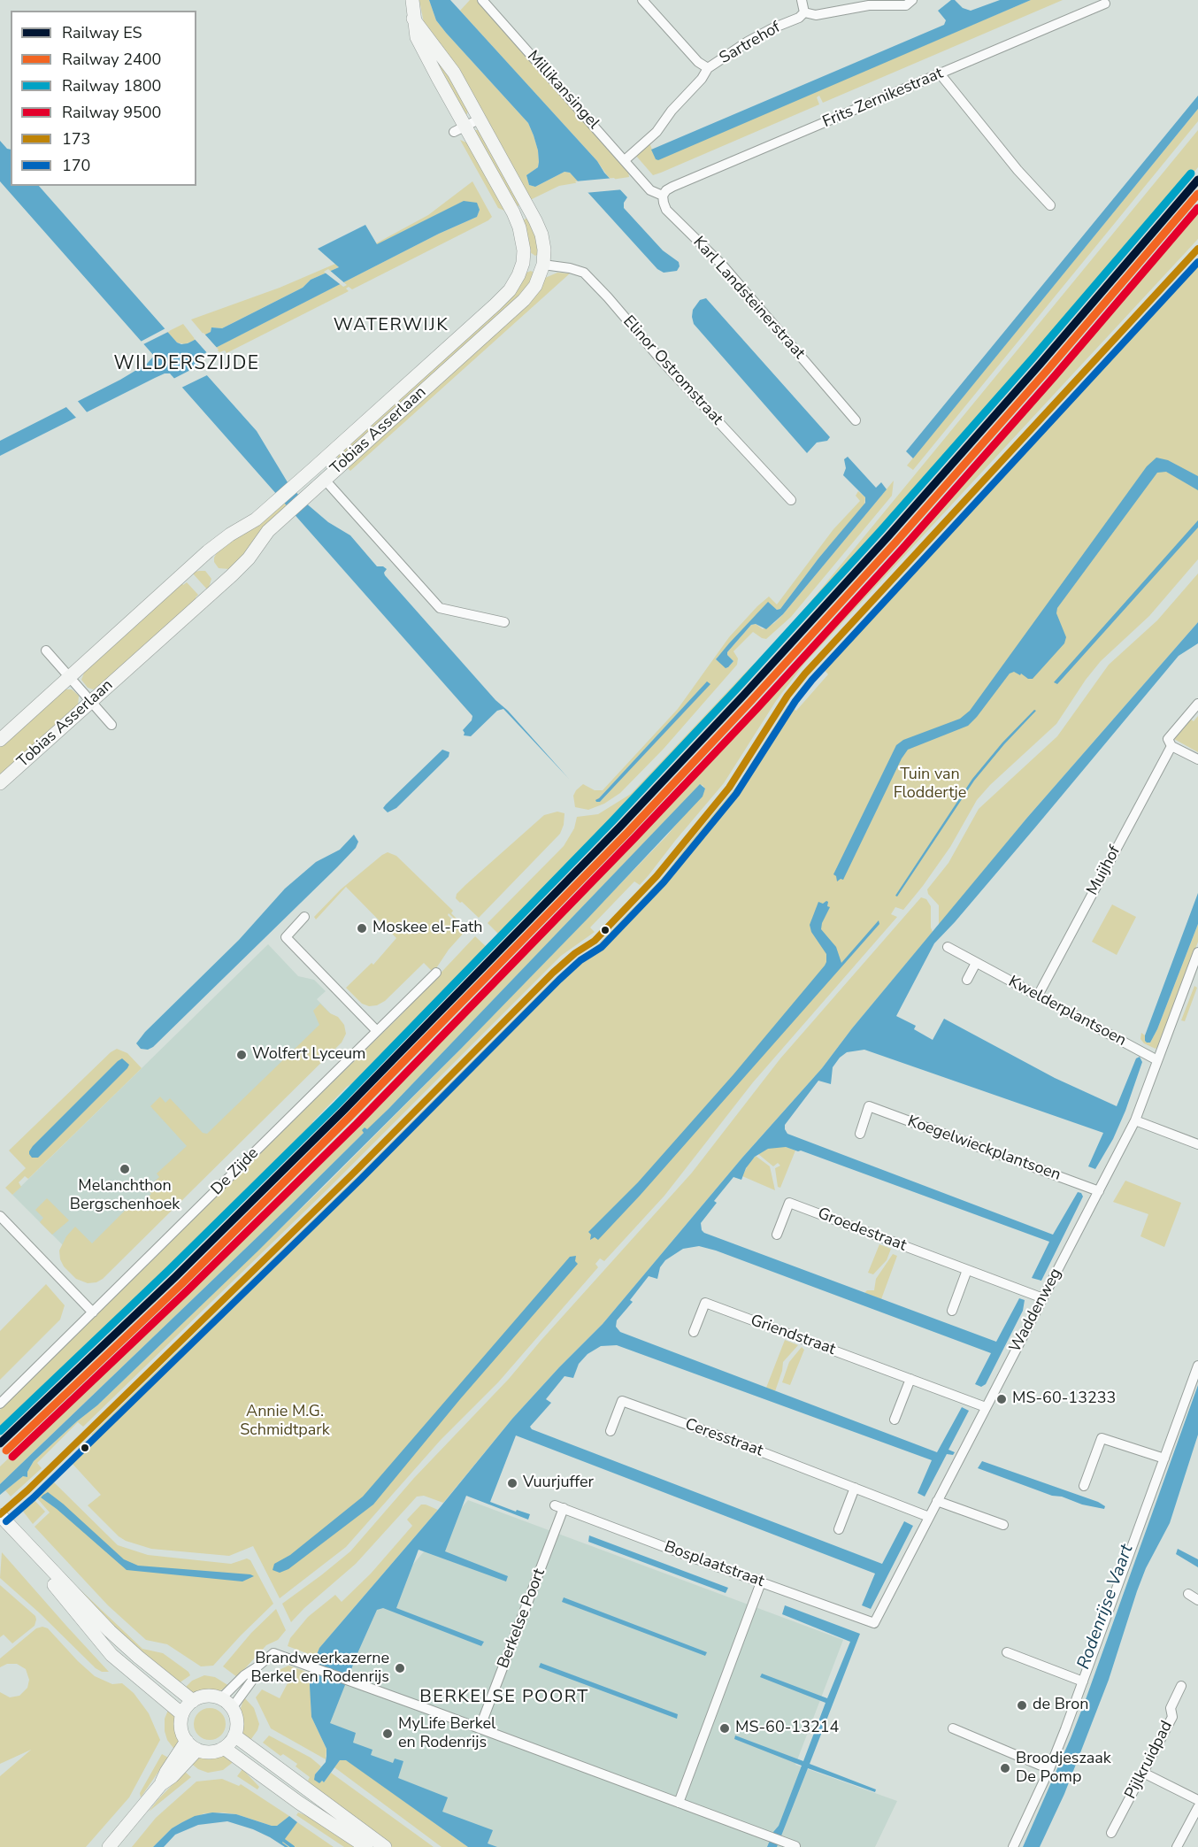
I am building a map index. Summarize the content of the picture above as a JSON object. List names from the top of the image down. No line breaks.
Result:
{"streets":{"street":["Sartrehof","Millikansingel","Frits Zernikestraat","Karl Landsteinerstraat","Elinor Ostromstraat","Tobias Asserlaan","Muijhof","Kwelderplantsoen","Koegelwieckplantsoen","De Zijde","Groedestraat","Waddenweg","Griendstraat","Ceresstraat","Bosplaatstraat","Berkelse Poort","Pijlkruidpad"]},"crossings":[["Sartrehof","Millikansingel"],["Millikansingel","Karl Landsteinerstraat"],["Frits Zernikestraat","Karl Landsteinerstraat"],["Elinor Ostromstraat","Tobias Asserlaan"],["Muijhof","Kwelderplantsoen"],["Kwelderplantsoen","Waddenweg"],["Koegelwieckplantsoen","Waddenweg"],["Groedestraat","Waddenweg"],["Waddenweg","Griendstraat"],["Waddenweg","Ceresstraat"],["Waddenweg","Bosplaatstraat"],["Bosplaatstraat","Berkelse Poort"]],"districts":["WATERWIJK","WILDERSZIJDE","BERKELSE POORT"],"water":["Rodenrijse Vaart"],"parks":["Tuin van Floddertje","Annie M.G. Schmidtpark"],"places":["Moskee el-Fath","Wolfert Lyceum","Melanchthon Bergschenhoek","MS-60-13233","Vuurjuffer","Brandweerkazerne Berkel en Rodenrijs","de Bron","MS-60-13214","MyLife Berkel en Rodenrijs","Broodjeszaak De Pomp"],"lines":["rail line 1800","rail line ES","rail line 2400","rail line 9500","transit line 173","transit line 170"],"legend":["Railway ES","Railway 2400","Railway 1800","Railway 9500","173","170"]}
